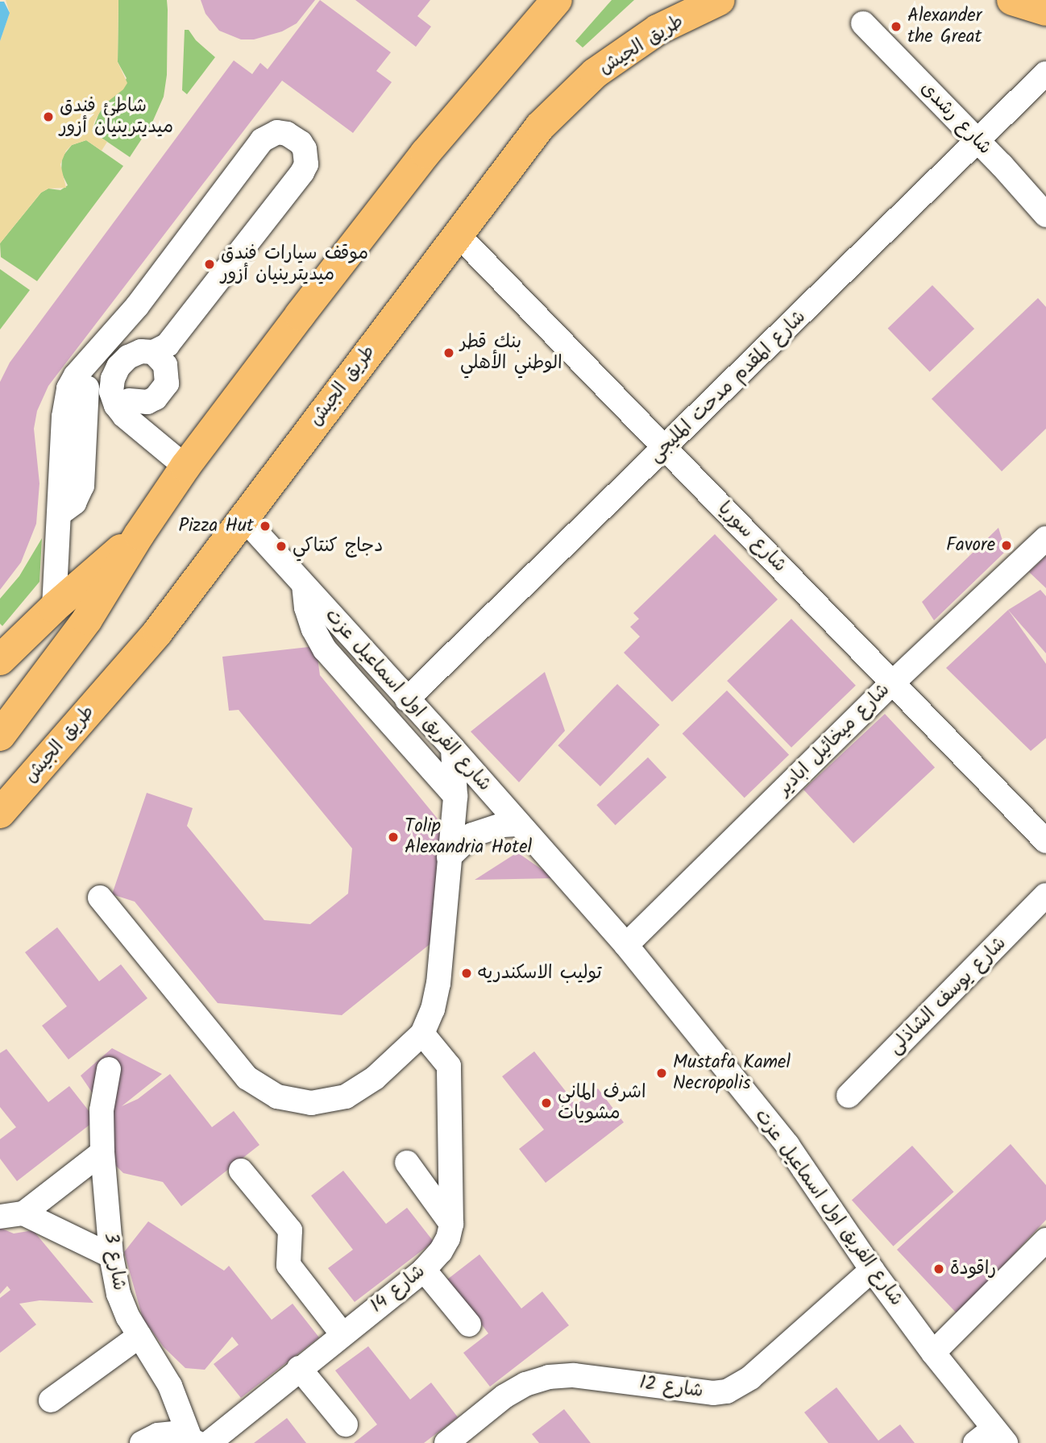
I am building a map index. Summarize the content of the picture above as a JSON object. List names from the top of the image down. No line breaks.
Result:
{"streets":{"highway":["طريق الجيش"],"street":["شارع رشدى","شارع المقدم مدحت المليجى","شارع سوريا","شارع الفريق اول اسماعيل عزت","شارع ميخائيل ابادير","شارع يوسف الشاذلى","شارع 3","شارع 14","شارع 12"]},"crossings":[["طريق الجيش","شارع سوريا"],["طريق الجيش","شارع الفريق اول اسماعيل عزت"],["شارع رشدى","شارع المقدم مدحت المليجى"],["شارع المقدم مدحت المليجى","شارع سوريا"],["شارع المقدم مدحت المليجى","شارع الفريق اول اسماعيل عزت"],["شارع سوريا","شارع ميخائيل ابادير"],["شارع الفريق اول اسماعيل عزت","شارع ميخائيل ابادير"],["شارع الفريق اول اسماعيل عزت","شارع 12"],["شارع 3","شارع 14"]],"places":["Alexander the Great","شاطئ فندق ميديترينيان أزور","موقف سيارات فندق ميديترينيان أزور","بنك قطر الوطني الأهلي","Pizza Hut","Favore","دجاج كنتاكي","Tolip Alexandria Hotel","توليب الاسكندريه","Mustafa Kamel Necropolis","اشرف الماني مشويات","راقودة"]}
